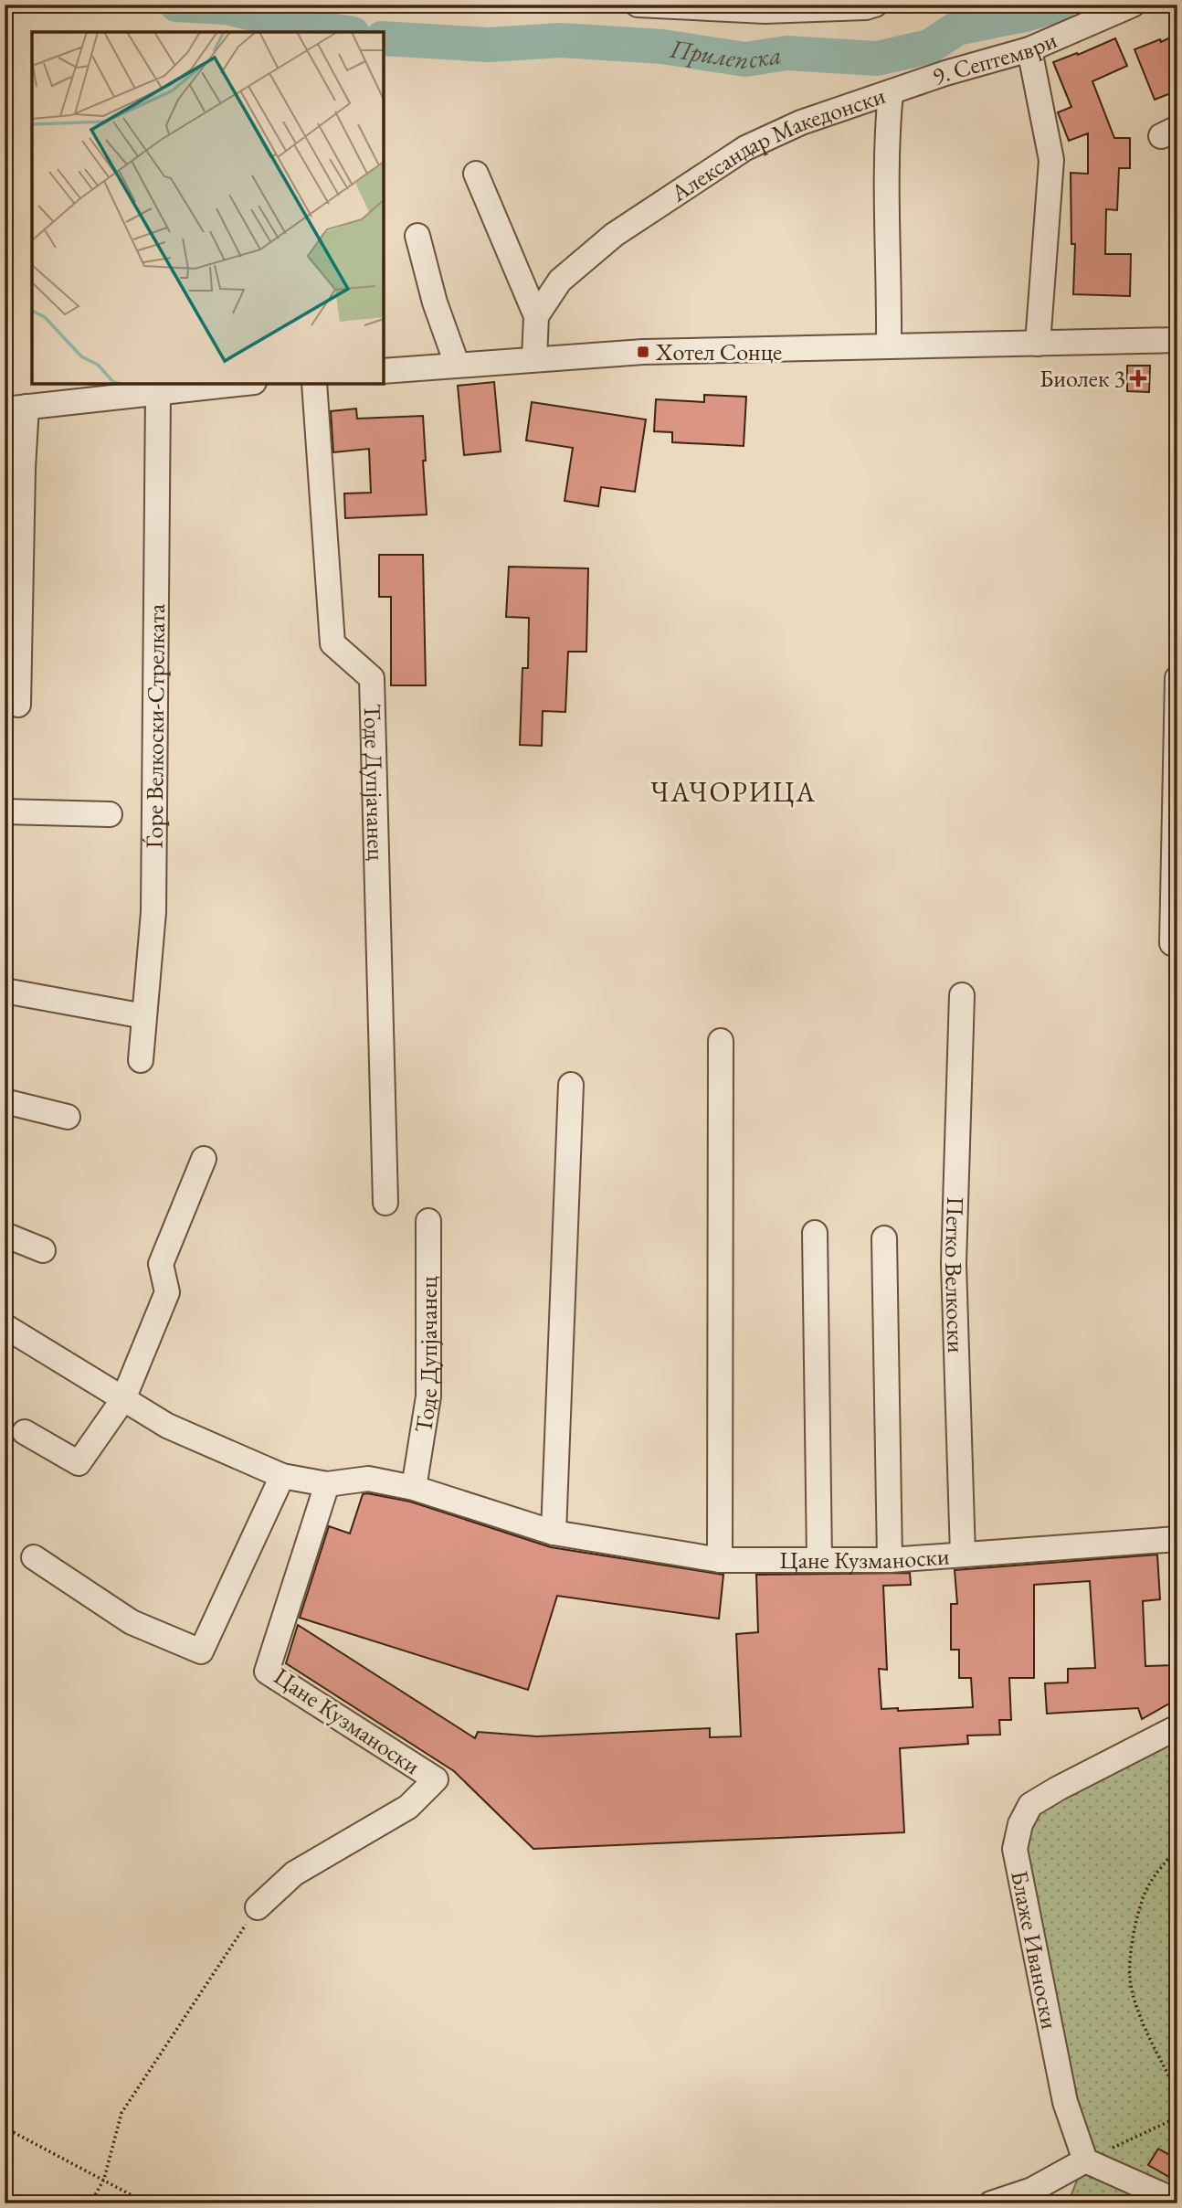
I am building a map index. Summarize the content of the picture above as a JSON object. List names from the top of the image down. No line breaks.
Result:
{"streets":{"street":["9. Септември","Александар Македонски","Ѓоре Велкоски-Стрелката","Тоде Дупјачанец","Петко Велкоски","Цане Кузманоски","Блаже Иваноски"]},"crossings":[["9. Септември","Александар Македонски"],["Тоде Дупјачанец","Цане Кузманоски"],["Петко Велкоски","Цане Кузманоски"]],"districts":["ЧАЧОРИЦА"],"water":["Прилепска"],"places":{"transit":["Хотел Сонце"],"health":["Биолек 3"]}}
